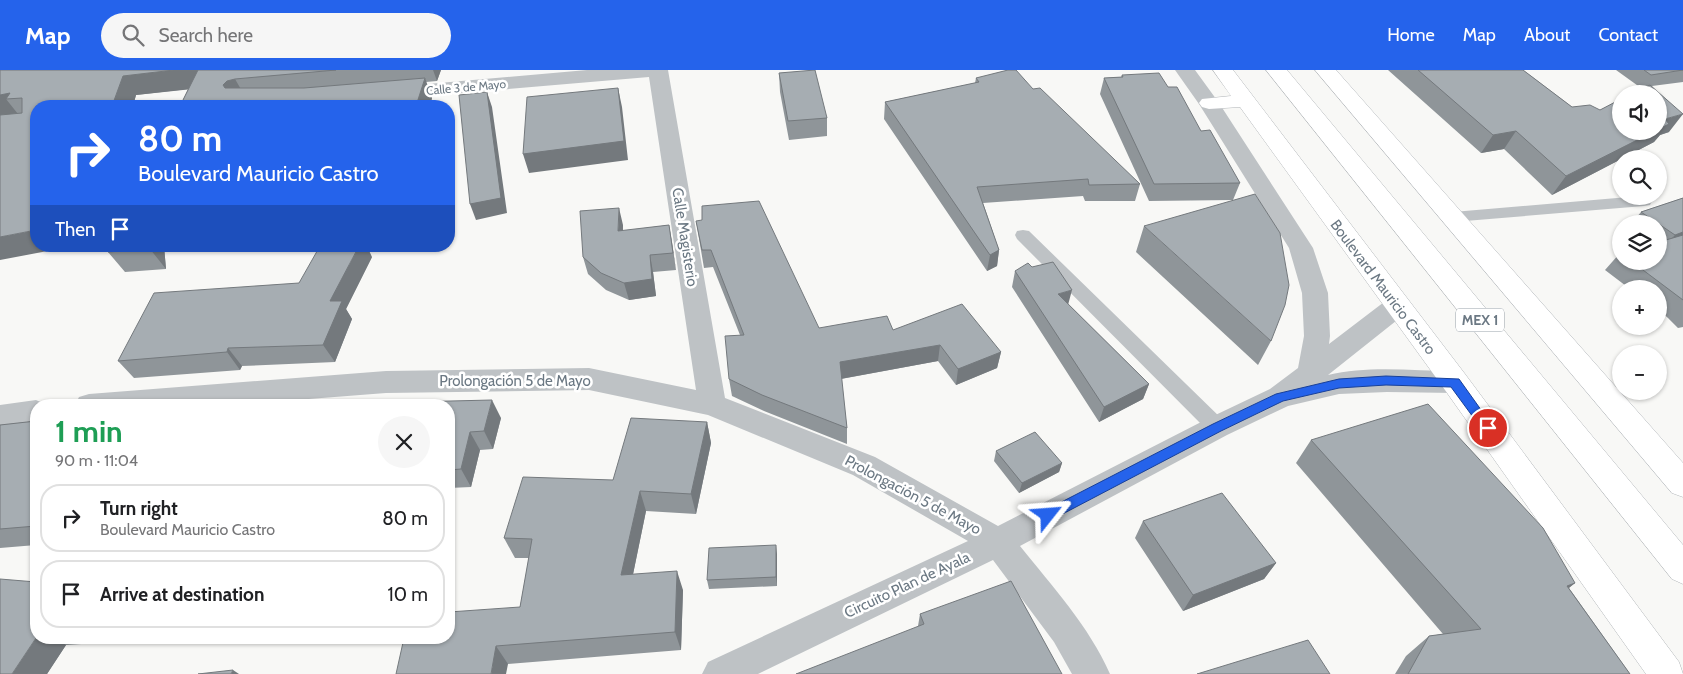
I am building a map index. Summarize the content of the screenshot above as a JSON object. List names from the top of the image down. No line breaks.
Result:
{"streets":{"main road":["Boulevard Mauricio Castro","MEX 1"],"street":["Calle 3 de Mayo","Calle Magisterio","Prolongación 5 de Mayo","Circuito Plan de Ayala"]},"crossings":[["Calle 3 de Mayo","Calle Magisterio"],["Calle Magisterio","Prolongación 5 de Mayo"],["Boulevard Mauricio Castro","Circuito Plan de Ayala"],["Prolongación 5 de Mayo","Circuito Plan de Ayala"]],"page":{"header":"Map","search":"Search here","nav":["Home","Map","About","Contact"],"map_buttons":["+","−"],"turn":["80 m","Boulevard Mauricio Castro"],"then":"Then","heading":["1 min","90 m · 11:04"],"list":[{"name":"Turn right","note":"Boulevard Mauricio Castro","value":"80 m"},{"name":"Arrive at destination","value":"10 m"}]}}
